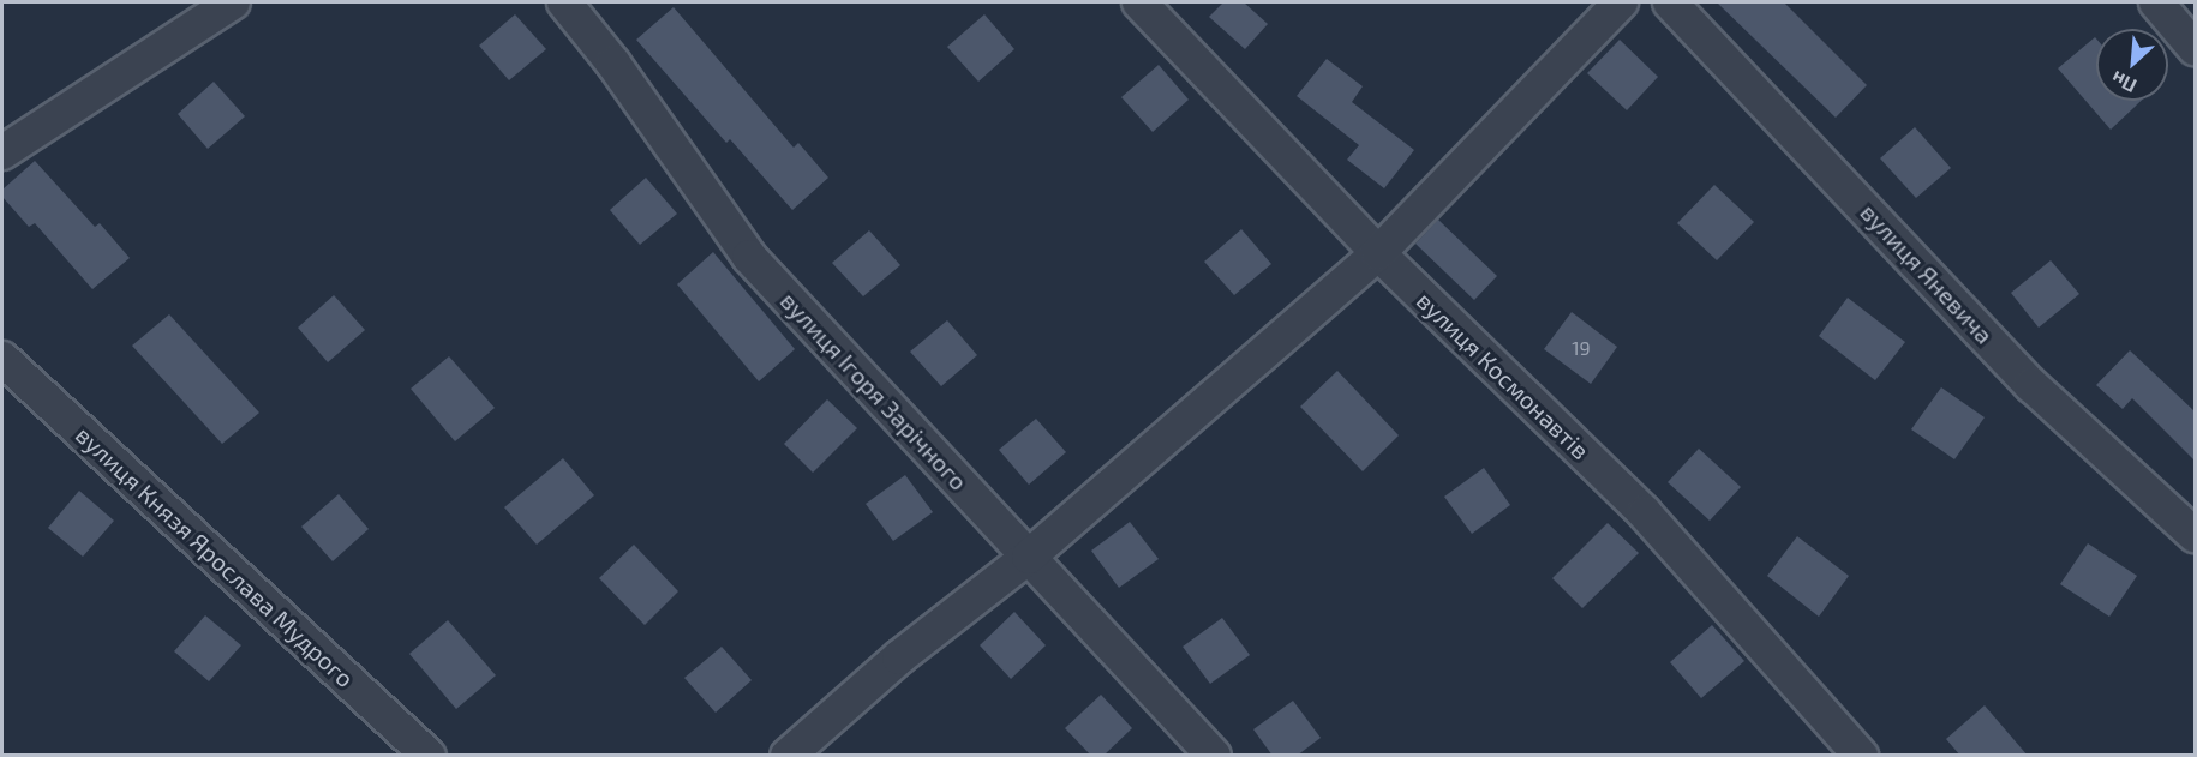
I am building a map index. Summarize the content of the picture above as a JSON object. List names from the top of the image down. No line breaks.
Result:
{"streets":{"street":["вулиця Яневича","вулиця Космонавтів","вулиця Ігоря Зарічного","вулиця Князя Ярослава Мудрого"]},"house_numbers":["19"],"north":"bottom left"}
